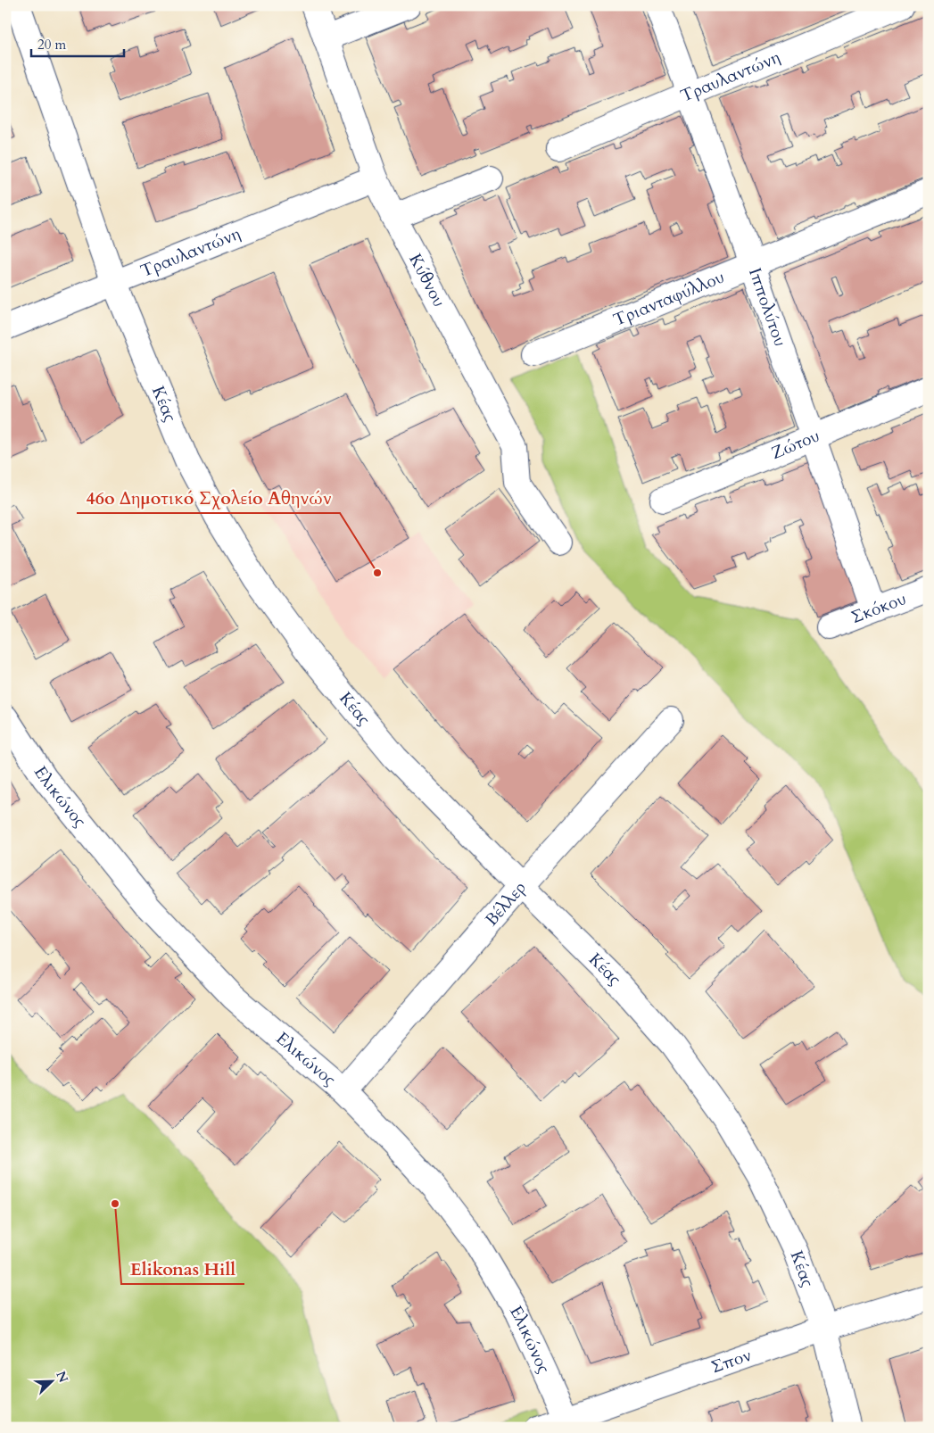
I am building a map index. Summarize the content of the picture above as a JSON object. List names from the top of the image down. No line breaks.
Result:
{"streets":{"street":["Τραυλαντώνη","Κύθνου","Τριανταφύλλου","Ιππολύτου","Κέας","Ζώτου","Σκόκου","Ελικώνος","Βέλλερ","Σπον"]},"crossings":[["Τραυλαντώνη","Κύθνου"],["Τραυλαντώνη","Ιππολύτου"],["Τραυλαντώνη","Κέας"],["Τριανταφύλλου","Ιππολύτου"],["Ιππολύτου","Ζώτου"],["Ιππολύτου","Σκόκου"],["Κέας","Βέλλερ"],["Κέας","Σπον"],["Ελικώνος","Βέλλερ"],["Ελικώνος","Σπον"]],"places":["46ο Δημοτικό Σχολείο Αθηνών","Elikonas Hill"],"scale_bar":"20 m","north":"top right"}
